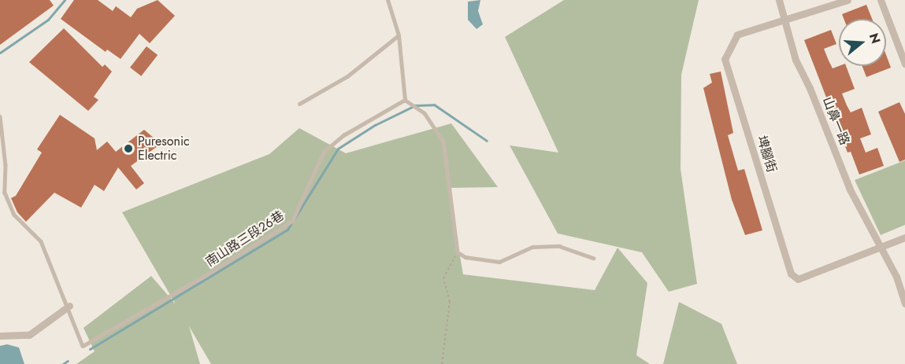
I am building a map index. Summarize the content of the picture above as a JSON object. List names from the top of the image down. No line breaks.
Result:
{"streets":{"street":["山鼻一路","埤腳街"],"lane":["南山路三段26巷"]},"crossings":[["山鼻一路","埤腳街"]],"places":["Puresonic Electric"],"north":"right"}
